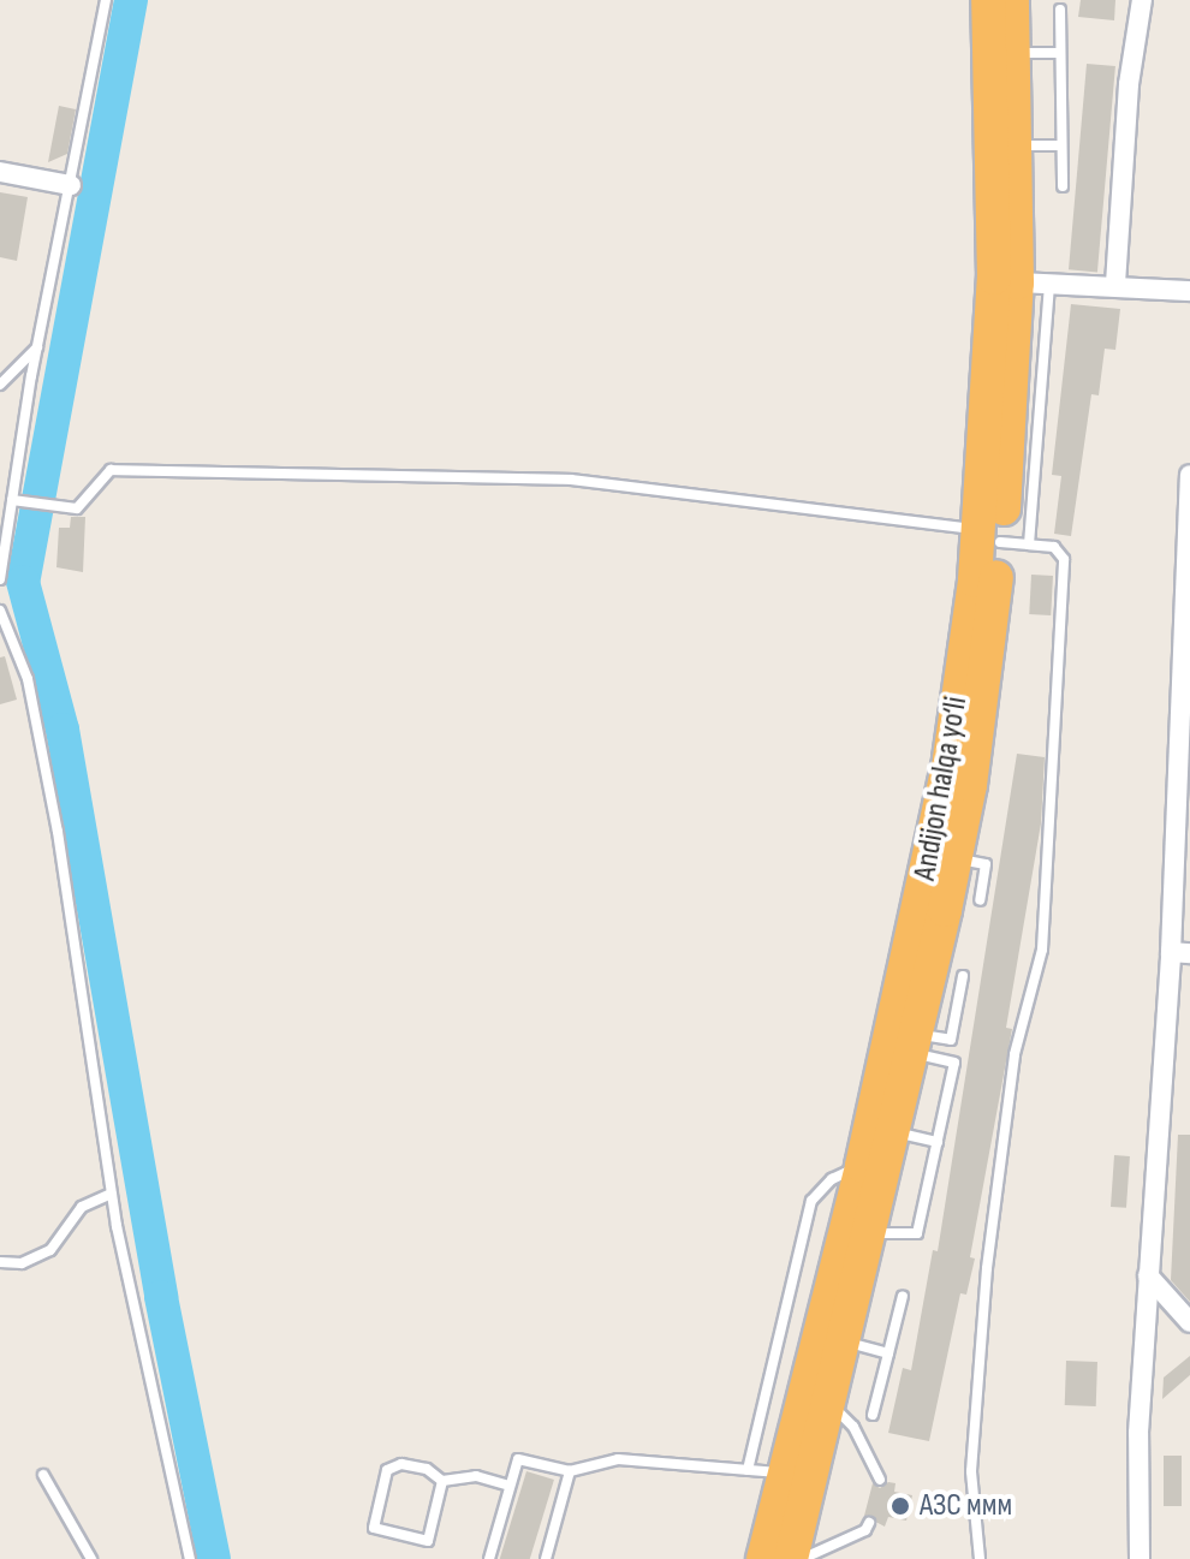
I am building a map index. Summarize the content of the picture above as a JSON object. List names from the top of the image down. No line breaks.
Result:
{"streets":{"highway":["Andijon halqa yo‘li"]},"places":["АЗС ммм"]}
